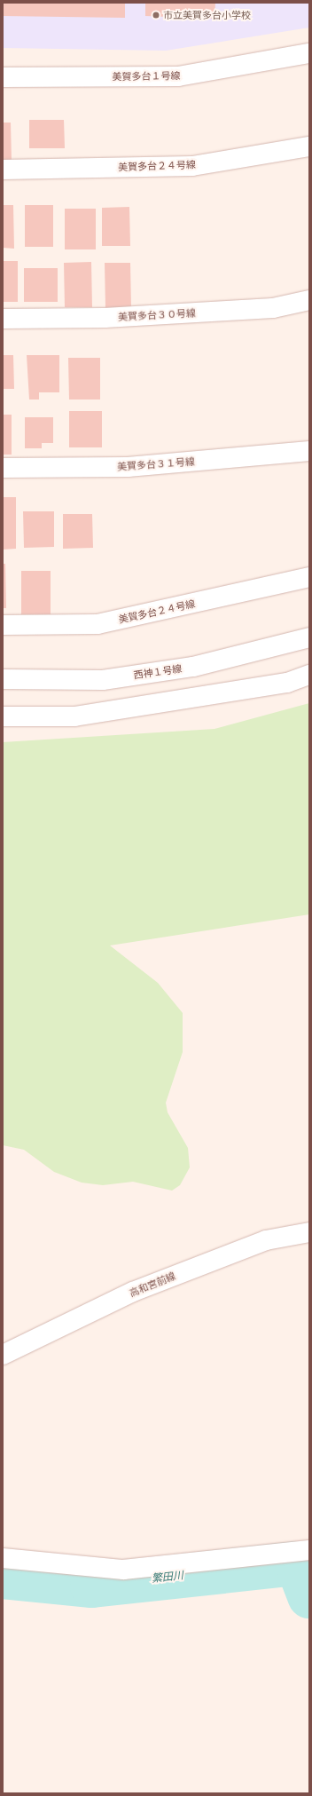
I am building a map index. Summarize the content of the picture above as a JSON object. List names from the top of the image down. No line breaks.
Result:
{"streets":{"street":["美賀多台１号線","美賀多台２４号線","美賀多台３０号線","美賀多台３１号線","西神１号線","高和宮前線"]},"water":["繁田川"],"places":["市立美賀多台小学校"]}
